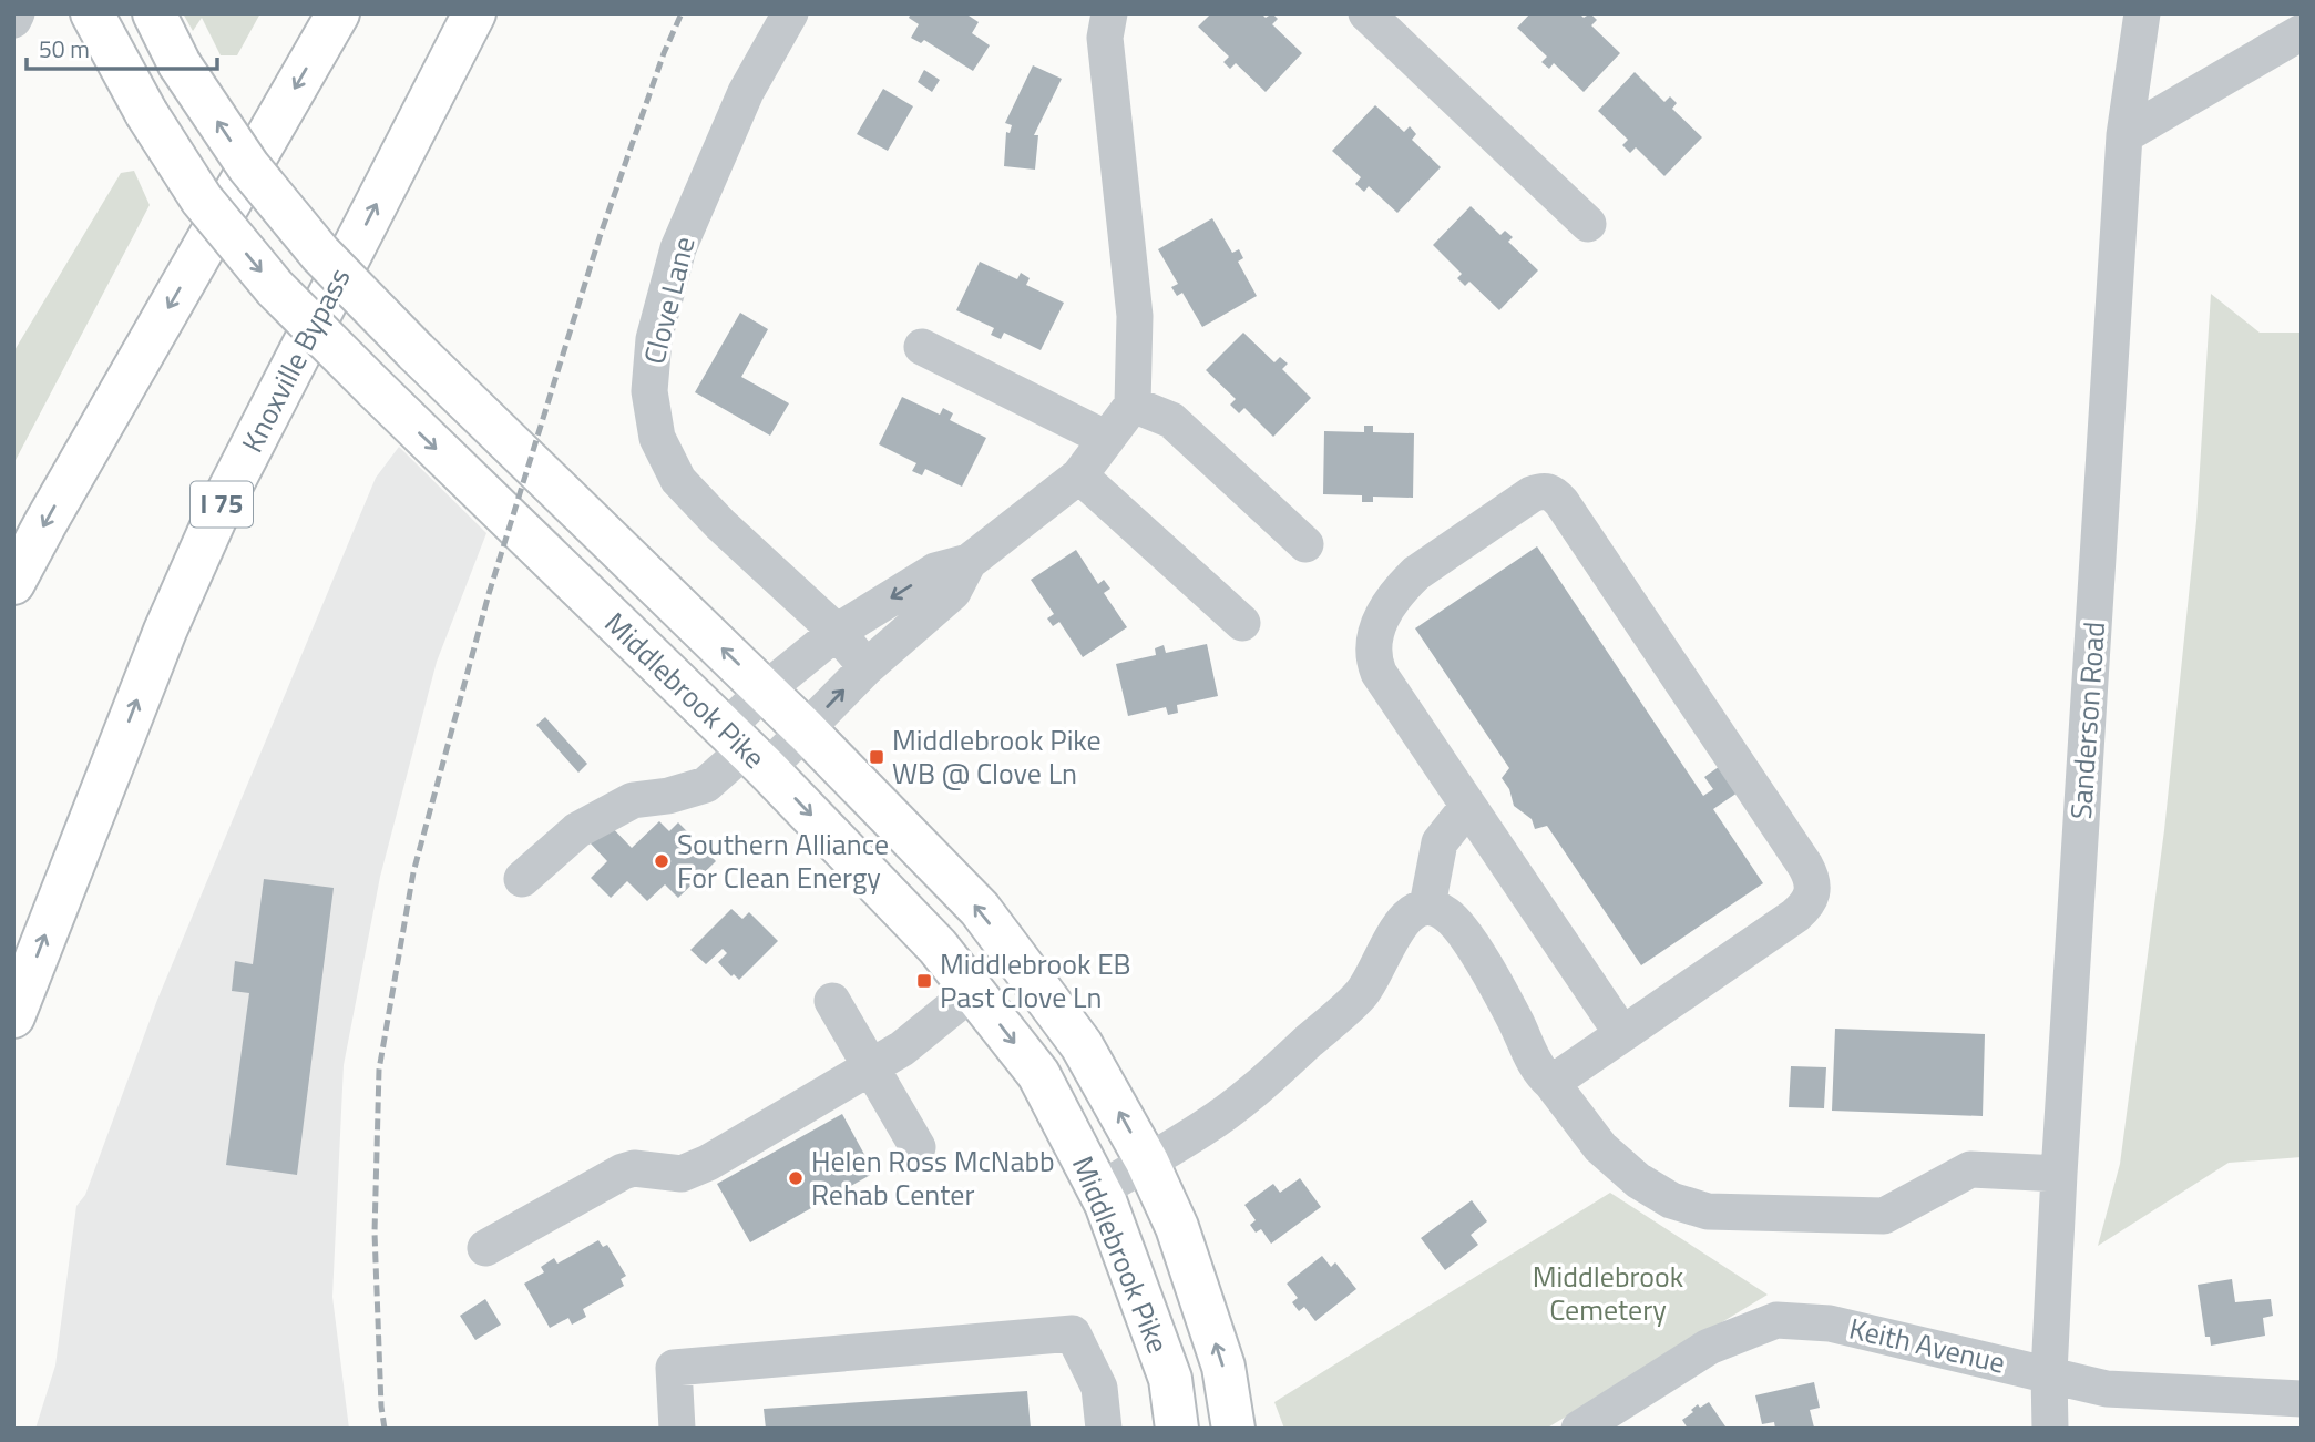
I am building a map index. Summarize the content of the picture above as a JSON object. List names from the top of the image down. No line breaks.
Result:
{"streets":{"main road":["Knoxville Bypass","I 75","Middlebrook Pike"],"street":["Clove Lane","Sanderson Road","Keith Avenue"]},"crossings":[["Sanderson Road","Keith Avenue"]],"parks":["Middlebrook Cemetery"],"places":{"transit":["Middlebrook Pike WB @ Clove Ln","Middlebrook EB Past Clove Ln"],"other":["Southern Alliance For Clean Energy","Helen Ross McNabb Rehab Center"]},"scale_bar":"50 m"}
